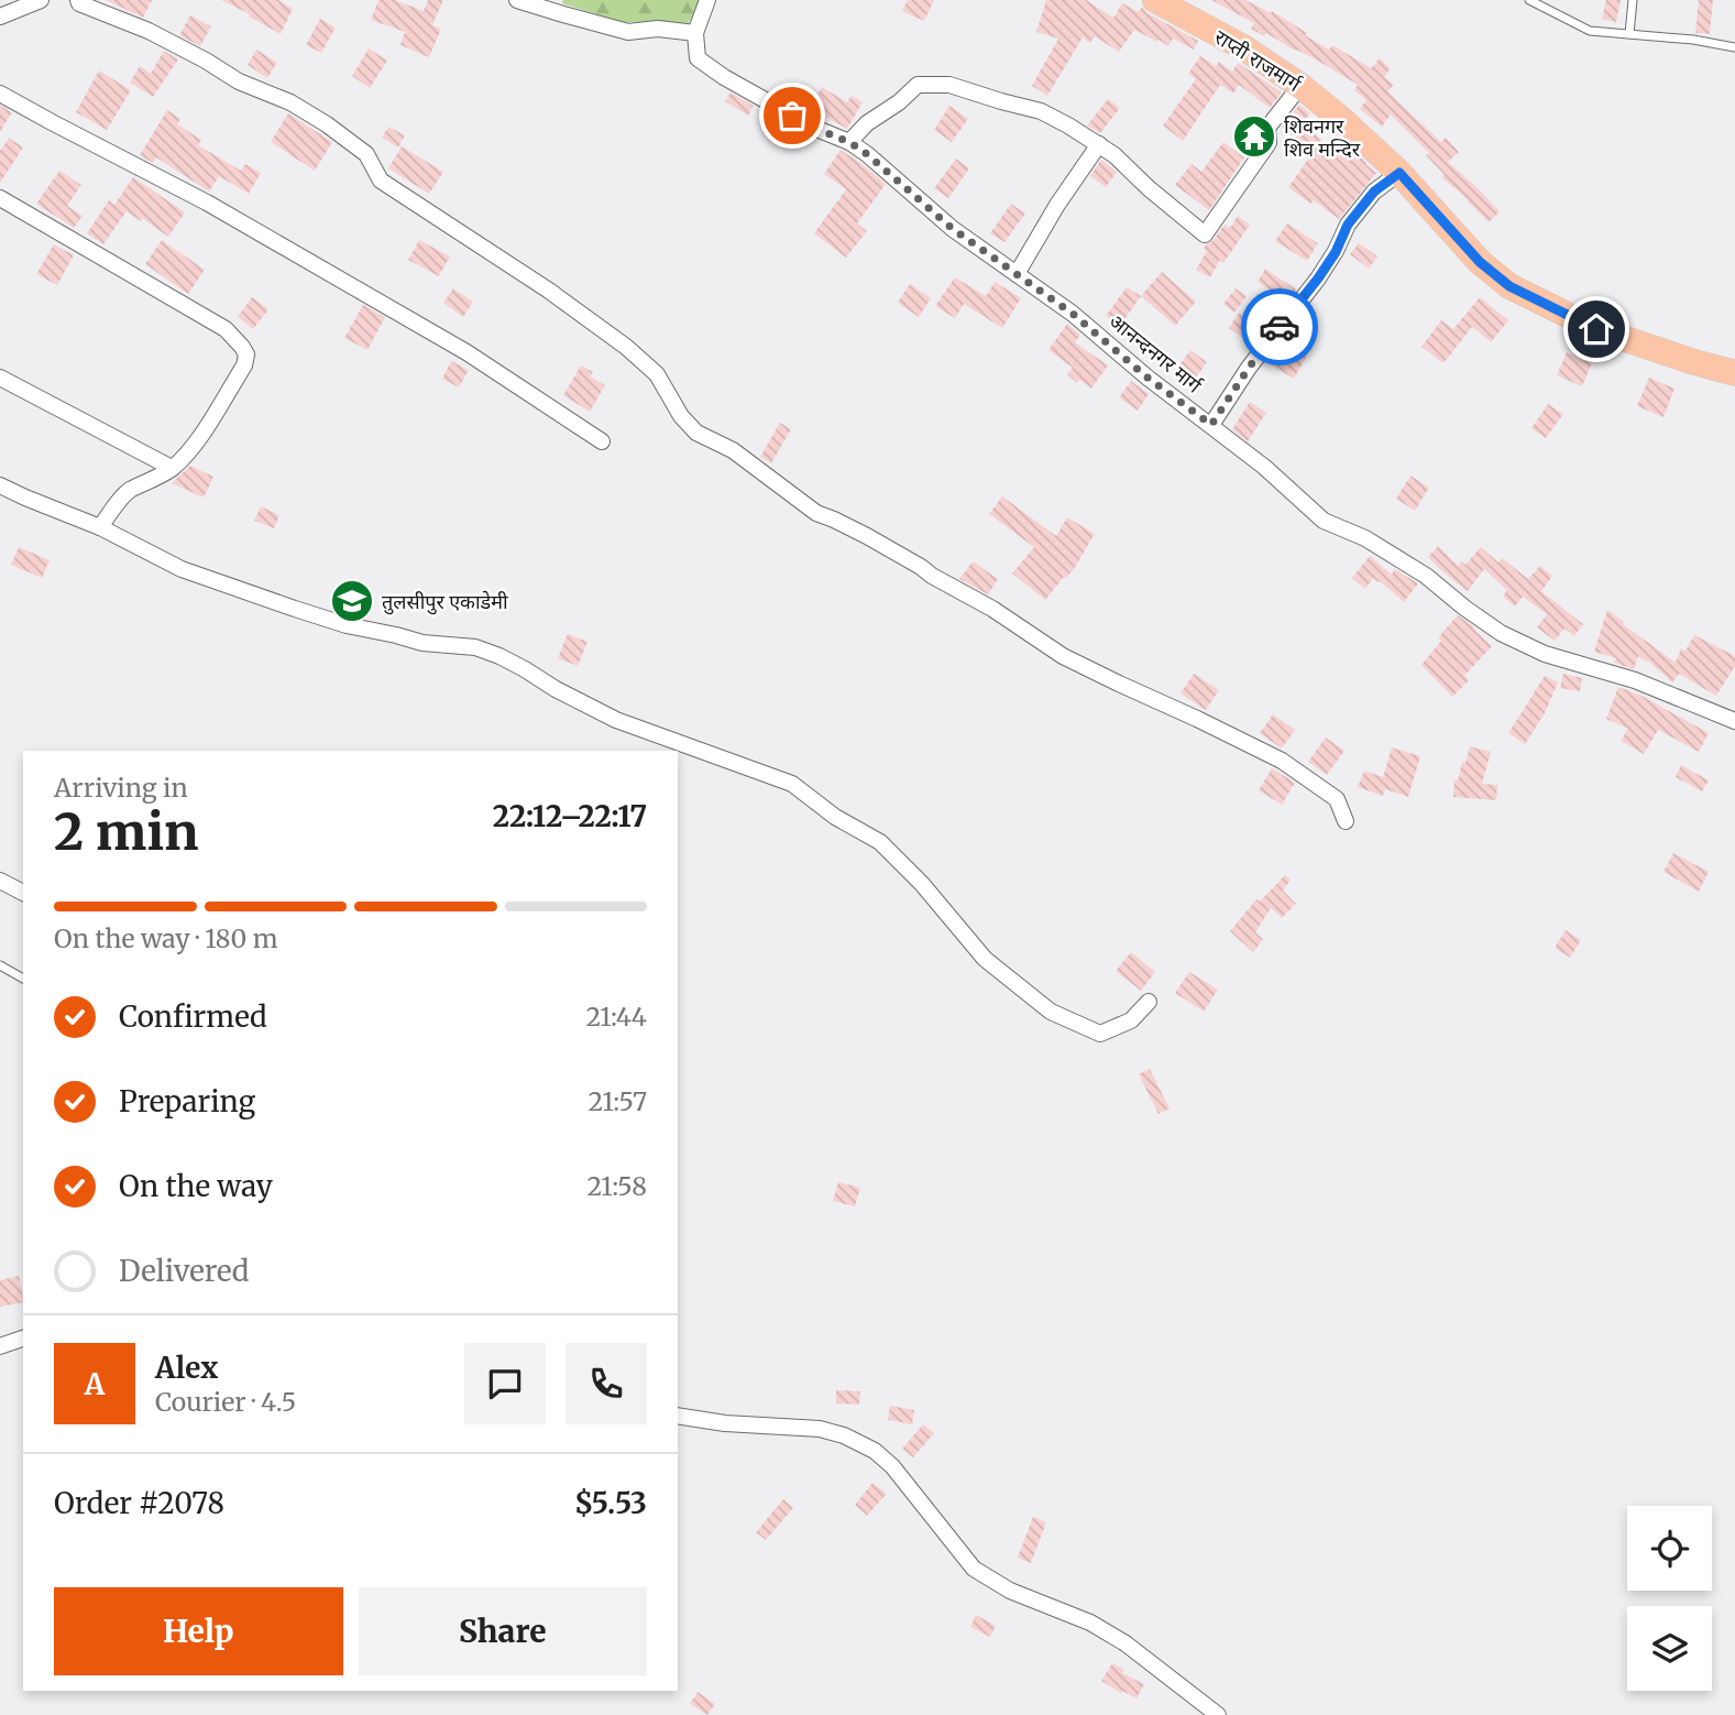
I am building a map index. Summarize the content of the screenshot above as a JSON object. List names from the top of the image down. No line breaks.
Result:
{"streets":{"main road":["राप्ती राजमार्ग"],"street":["आनन्दनगर मार्ग"]},"places":{"temple":["शिवनगर शिव मन्दिर"],"school or university":["तुलसीपुर एकाडेमी"]},"page":{"heading":["2 min","Arriving in","22:12–22:17"],"panel":["Alex","Courier · 4.5","Order #2078","$5.53"],"bar":"On the way · 180 m","list":[["Confirmed","21:44"],["Preparing","21:57"],["On the way","21:58"],"Delivered"],"round":"A","buttons":["Help","Share"]}}
